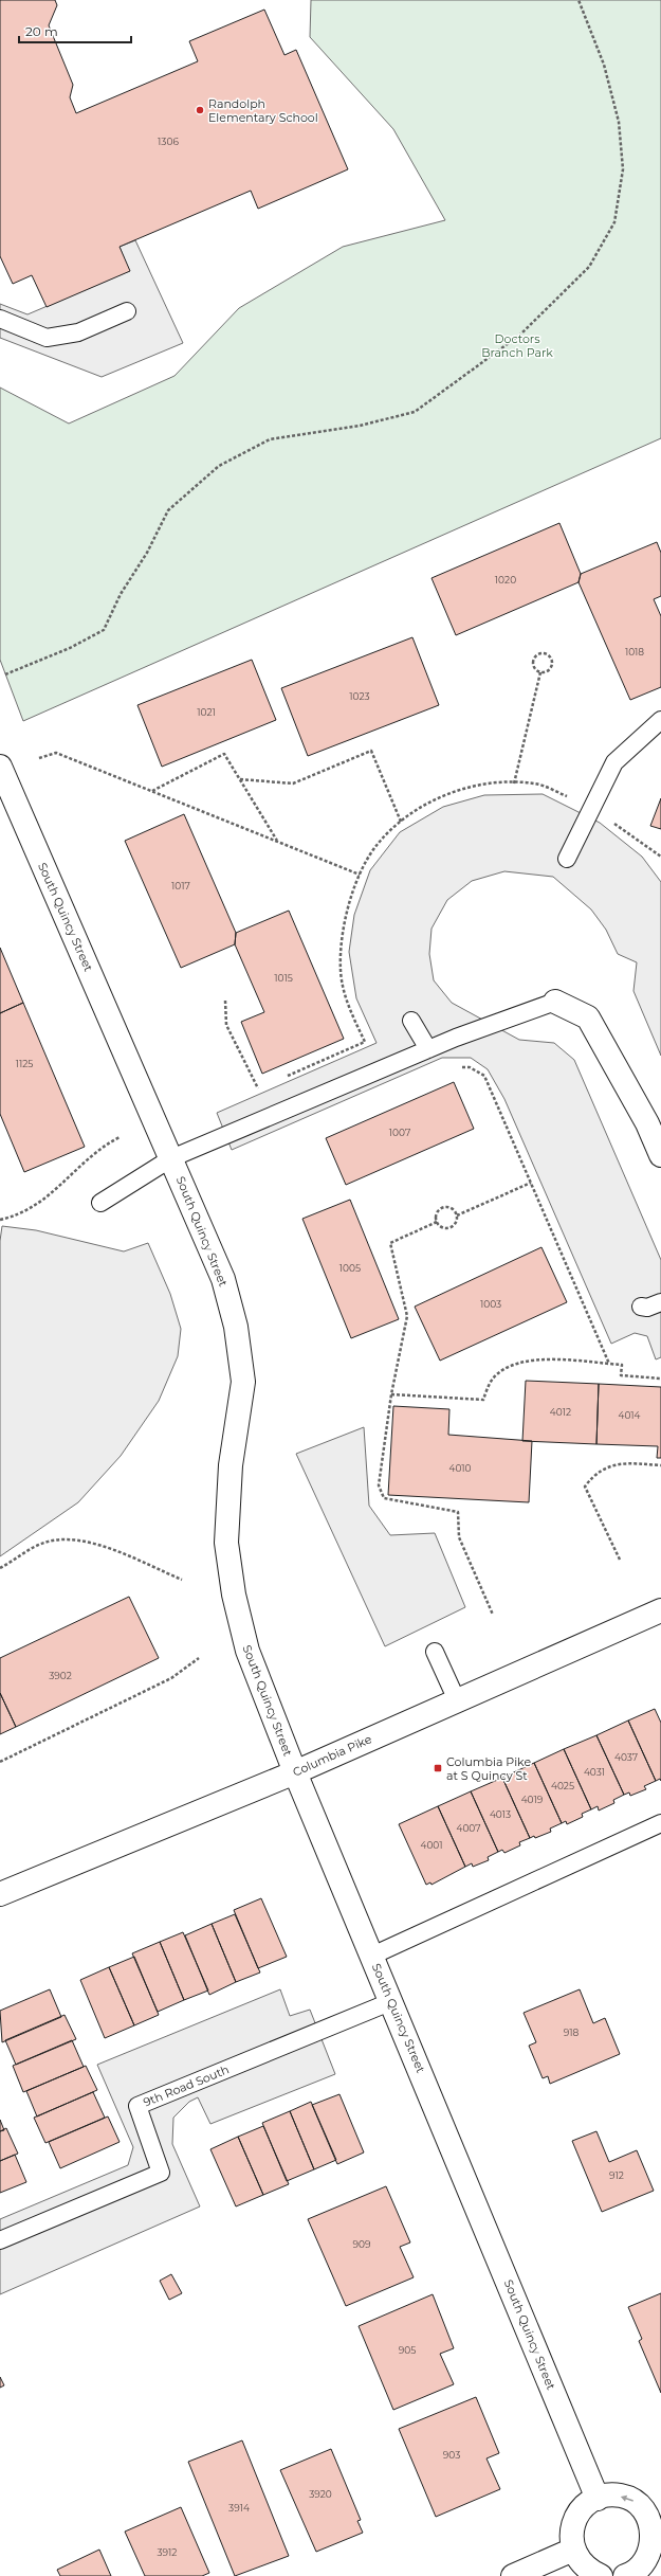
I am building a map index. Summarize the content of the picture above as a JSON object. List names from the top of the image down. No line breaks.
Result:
{"streets":{"street":["South Quincy Street","Columbia Pike"],"lane":["9th Road South"]},"crossings":[["South Quincy Street","Columbia Pike"],["South Quincy Street","9th Road South"]],"parks":["Doctors Branch Park"],"places":{"other":["Randolph Elementary School"],"transit":["Columbia Pike at S Quincy St"]},"house_numbers":["1306","1020","1018","1023","1021","1017","1015","1125","1007","1005","1003","4012","4014","4010","3902","4037","4031","4025","4019","4013","4007","4001","918","912","909","905","903","3920","3914","3912"],"scale_bar":"20 m"}
